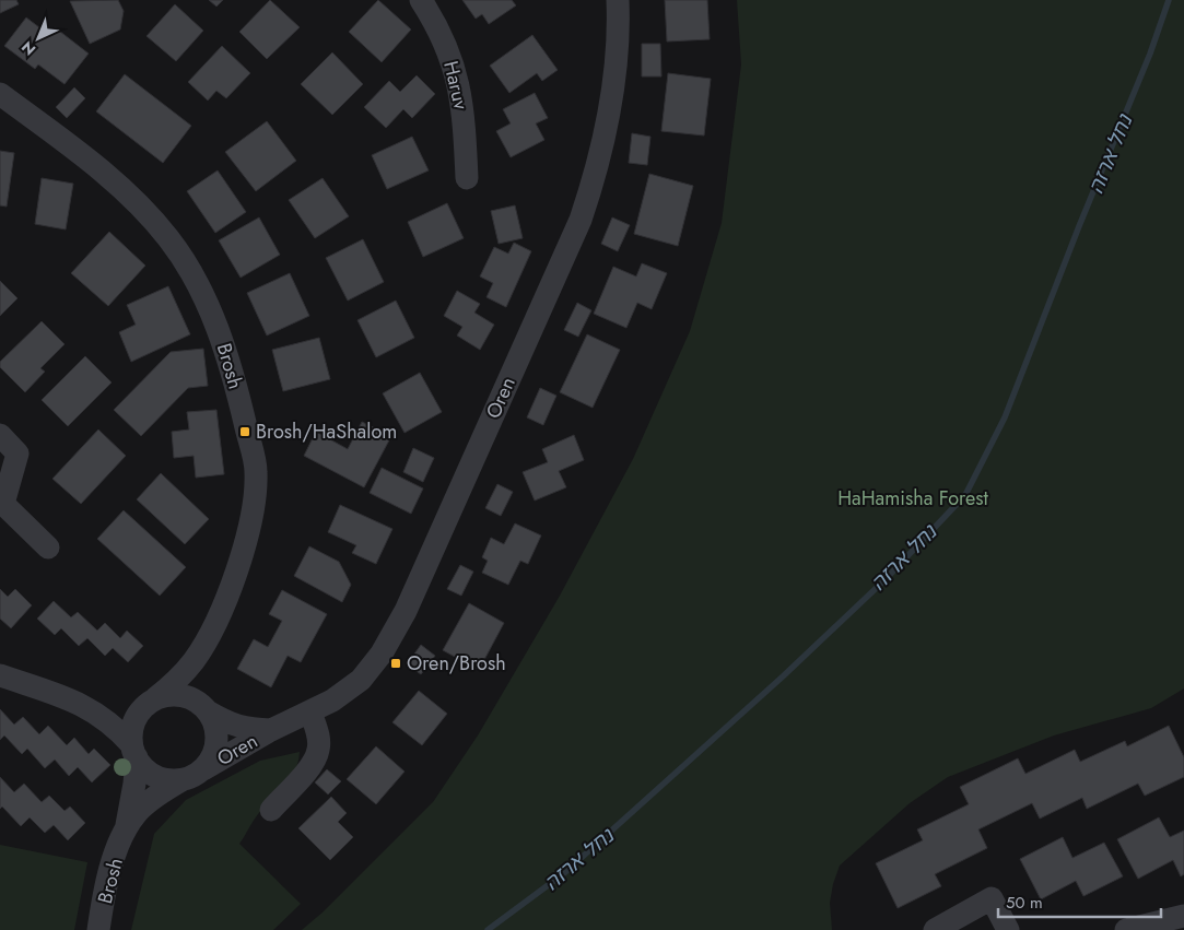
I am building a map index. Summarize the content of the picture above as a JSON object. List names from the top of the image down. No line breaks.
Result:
{"streets":{"street":["Haruv","Brosh","Oren"]},"crossings":[["Brosh","Oren"]],"water":["נחל ארזה"],"parks":["HaHamisha Forest"],"places":{"transit":["Brosh/HaShalom","Oren/Brosh"]},"scale_bar":"50 m","north":"bottom left"}
